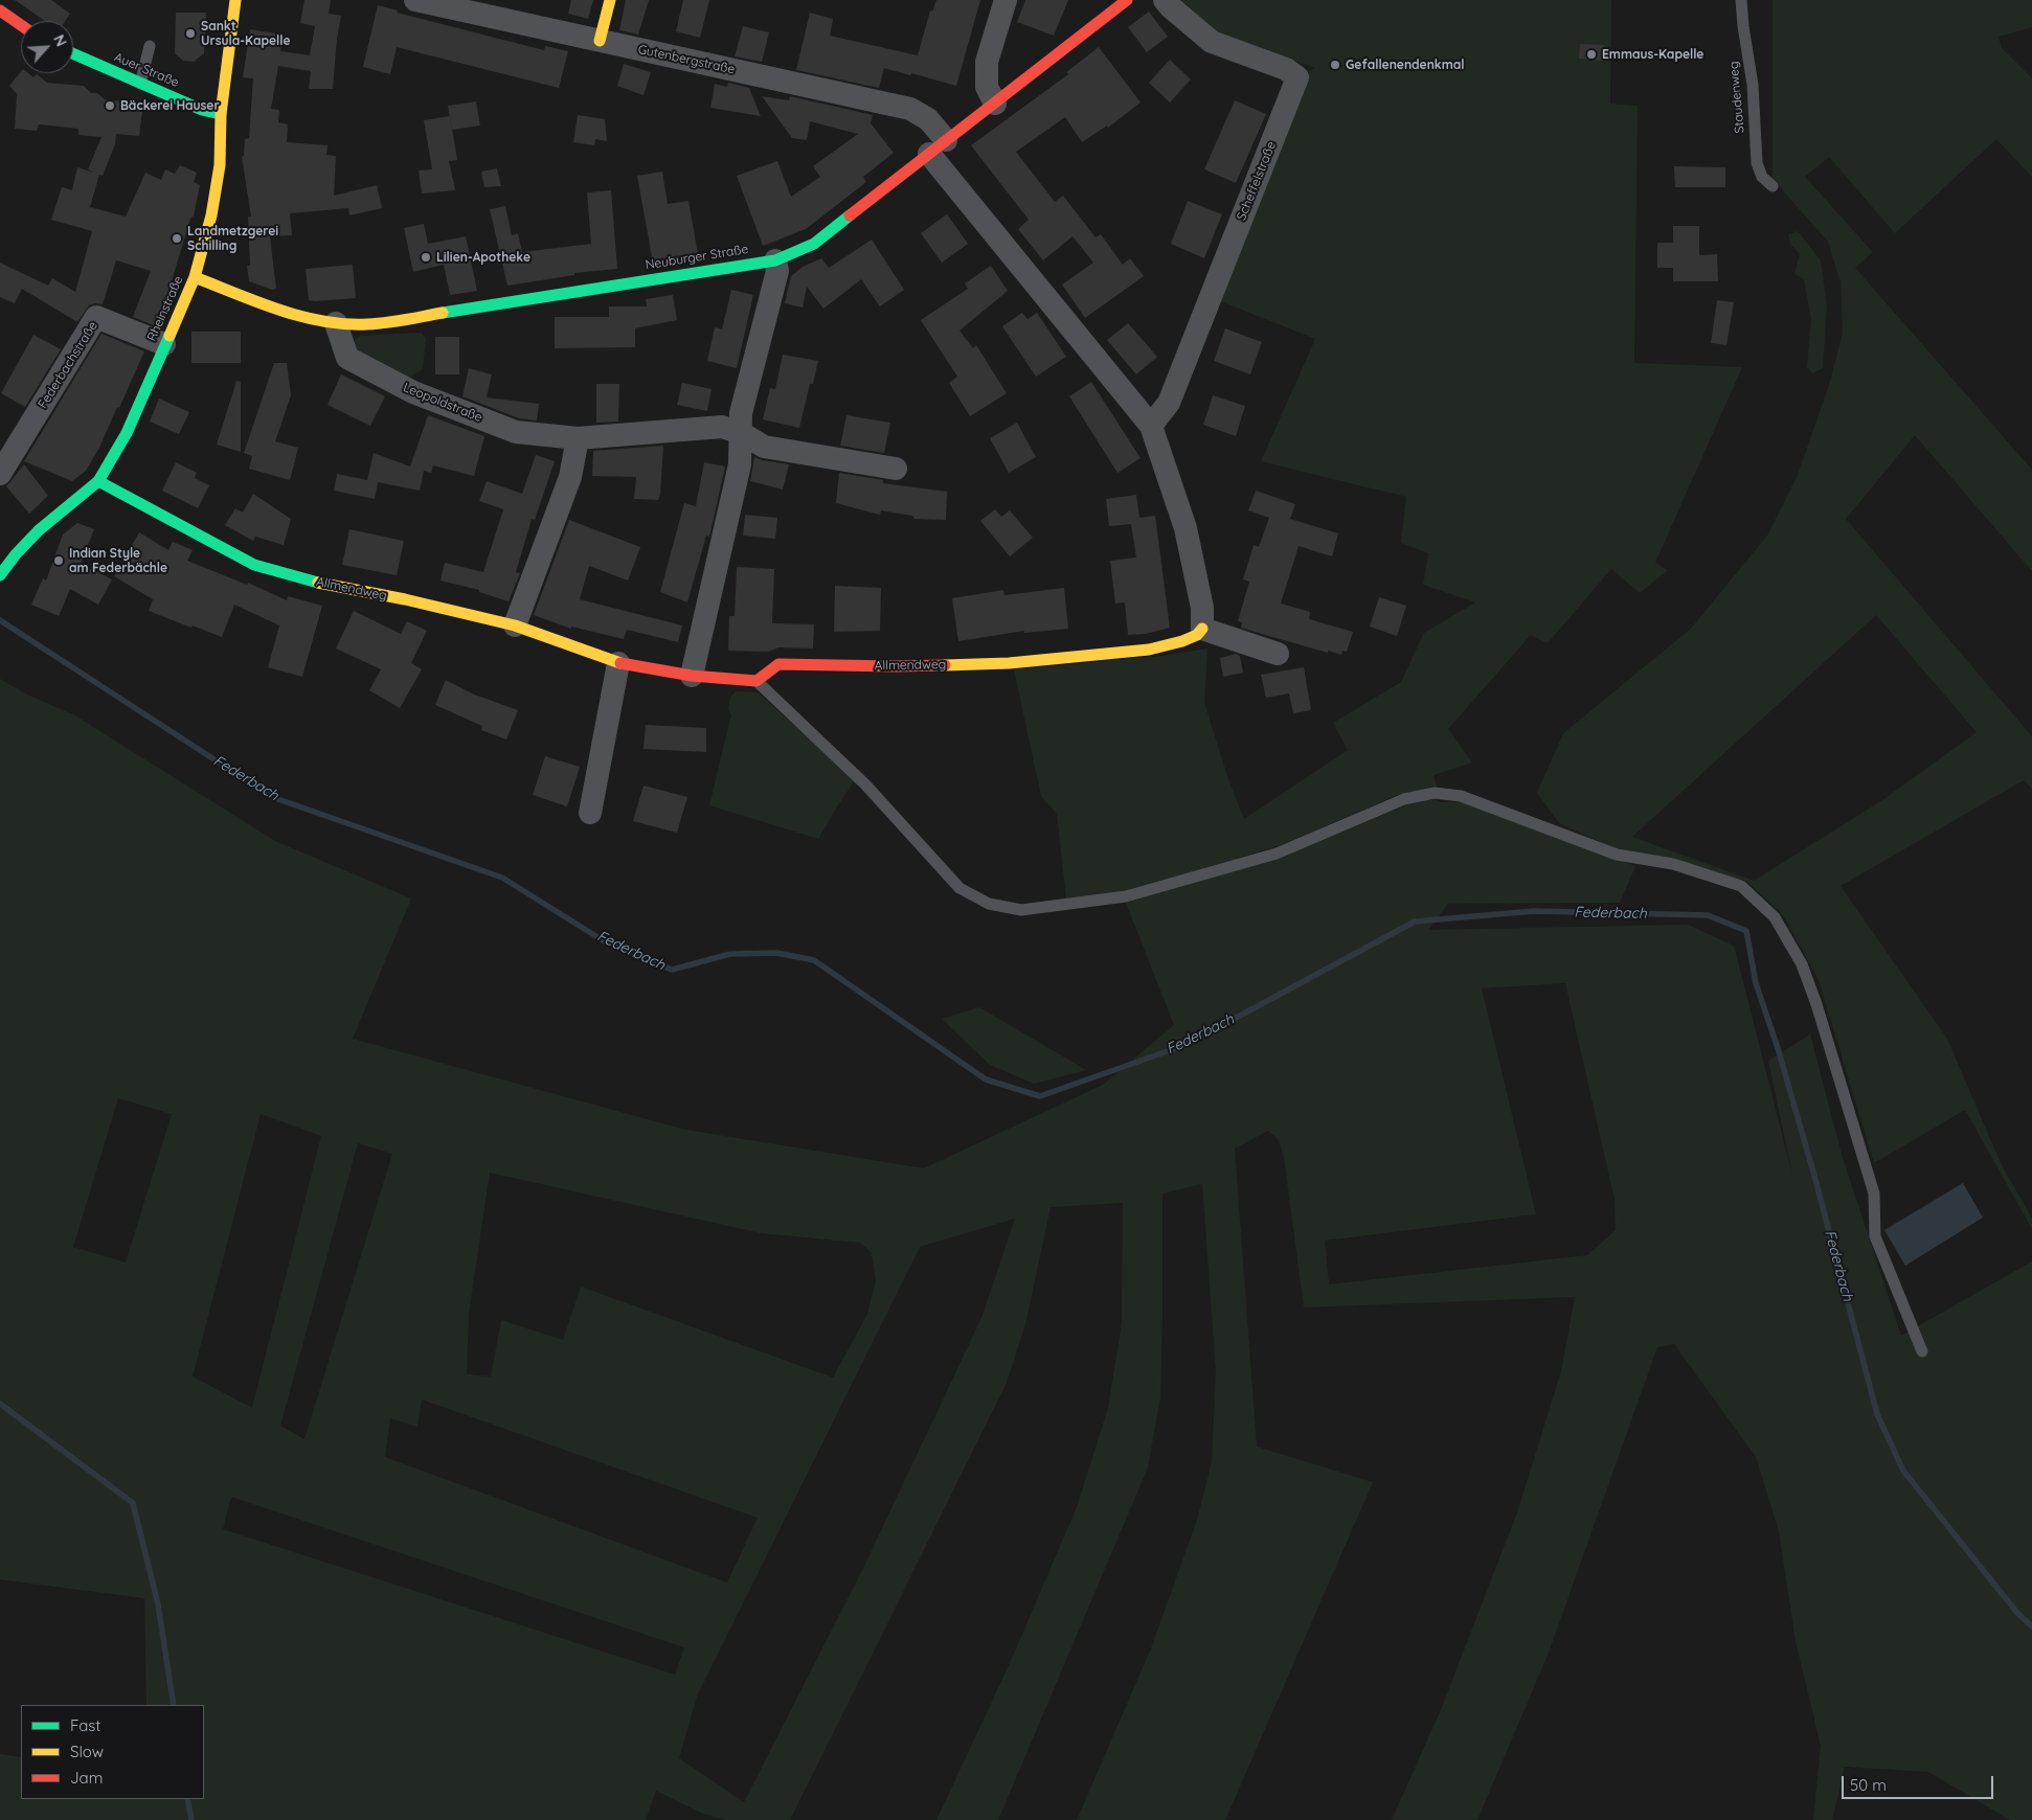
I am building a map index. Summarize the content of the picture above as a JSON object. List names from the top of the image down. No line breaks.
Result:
{"streets":{"street":["Gutenbergstraße","Auer Straße","Scheffelstraße","Neuburger Straße","Rheinstraße","Federbachstraße","Leopoldstraße","Allmendweg"],"lane":["Staudenweg"]},"crossings":[["Gutenbergstraße","Neuburger Straße"],["Auer Straße","Rheinstraße"],["Neuburger Straße","Rheinstraße"],["Neuburger Straße","Leopoldstraße"],["Rheinstraße","Federbachstraße"],["Rheinstraße","Allmendweg"]],"water":["Federbach"],"places":["Sankt Ursula-Kapelle","Emmaus-Kapelle","Gefallenendenkmal","Bäckerei Hauser","Landmetzgerei Schilling","Lilien-Apotheke","Indian Style am Federbächle"],"legend":["Fast","Slow","Jam"],"scale_bar":"50 m","north":"top right"}
